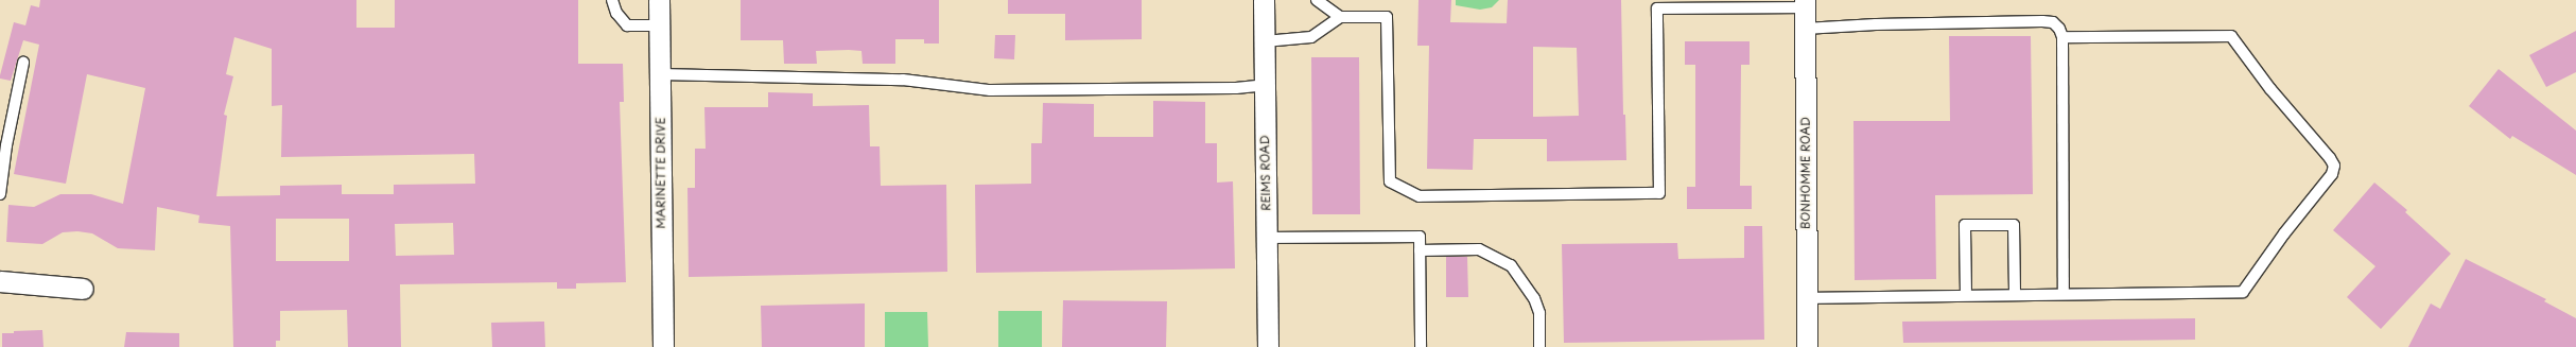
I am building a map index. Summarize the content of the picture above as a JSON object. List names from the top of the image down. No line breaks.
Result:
{"streets":{"street":["MARINETTE DRIVE","REIMS ROAD","BONHOMME ROAD"]}}
